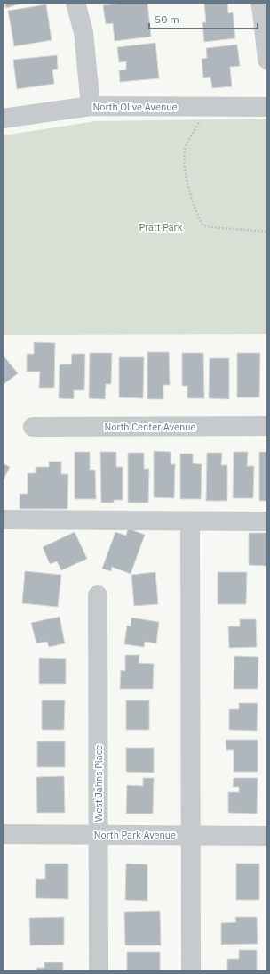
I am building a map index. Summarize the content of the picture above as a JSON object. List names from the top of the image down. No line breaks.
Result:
{"streets":{"street":["North Olive Avenue","North Center Avenue","West Jahns Place","North Park Avenue"]},"crossings":[["West Jahns Place","North Park Avenue"]],"parks":["Pratt Park"],"scale_bar":"50 m"}
